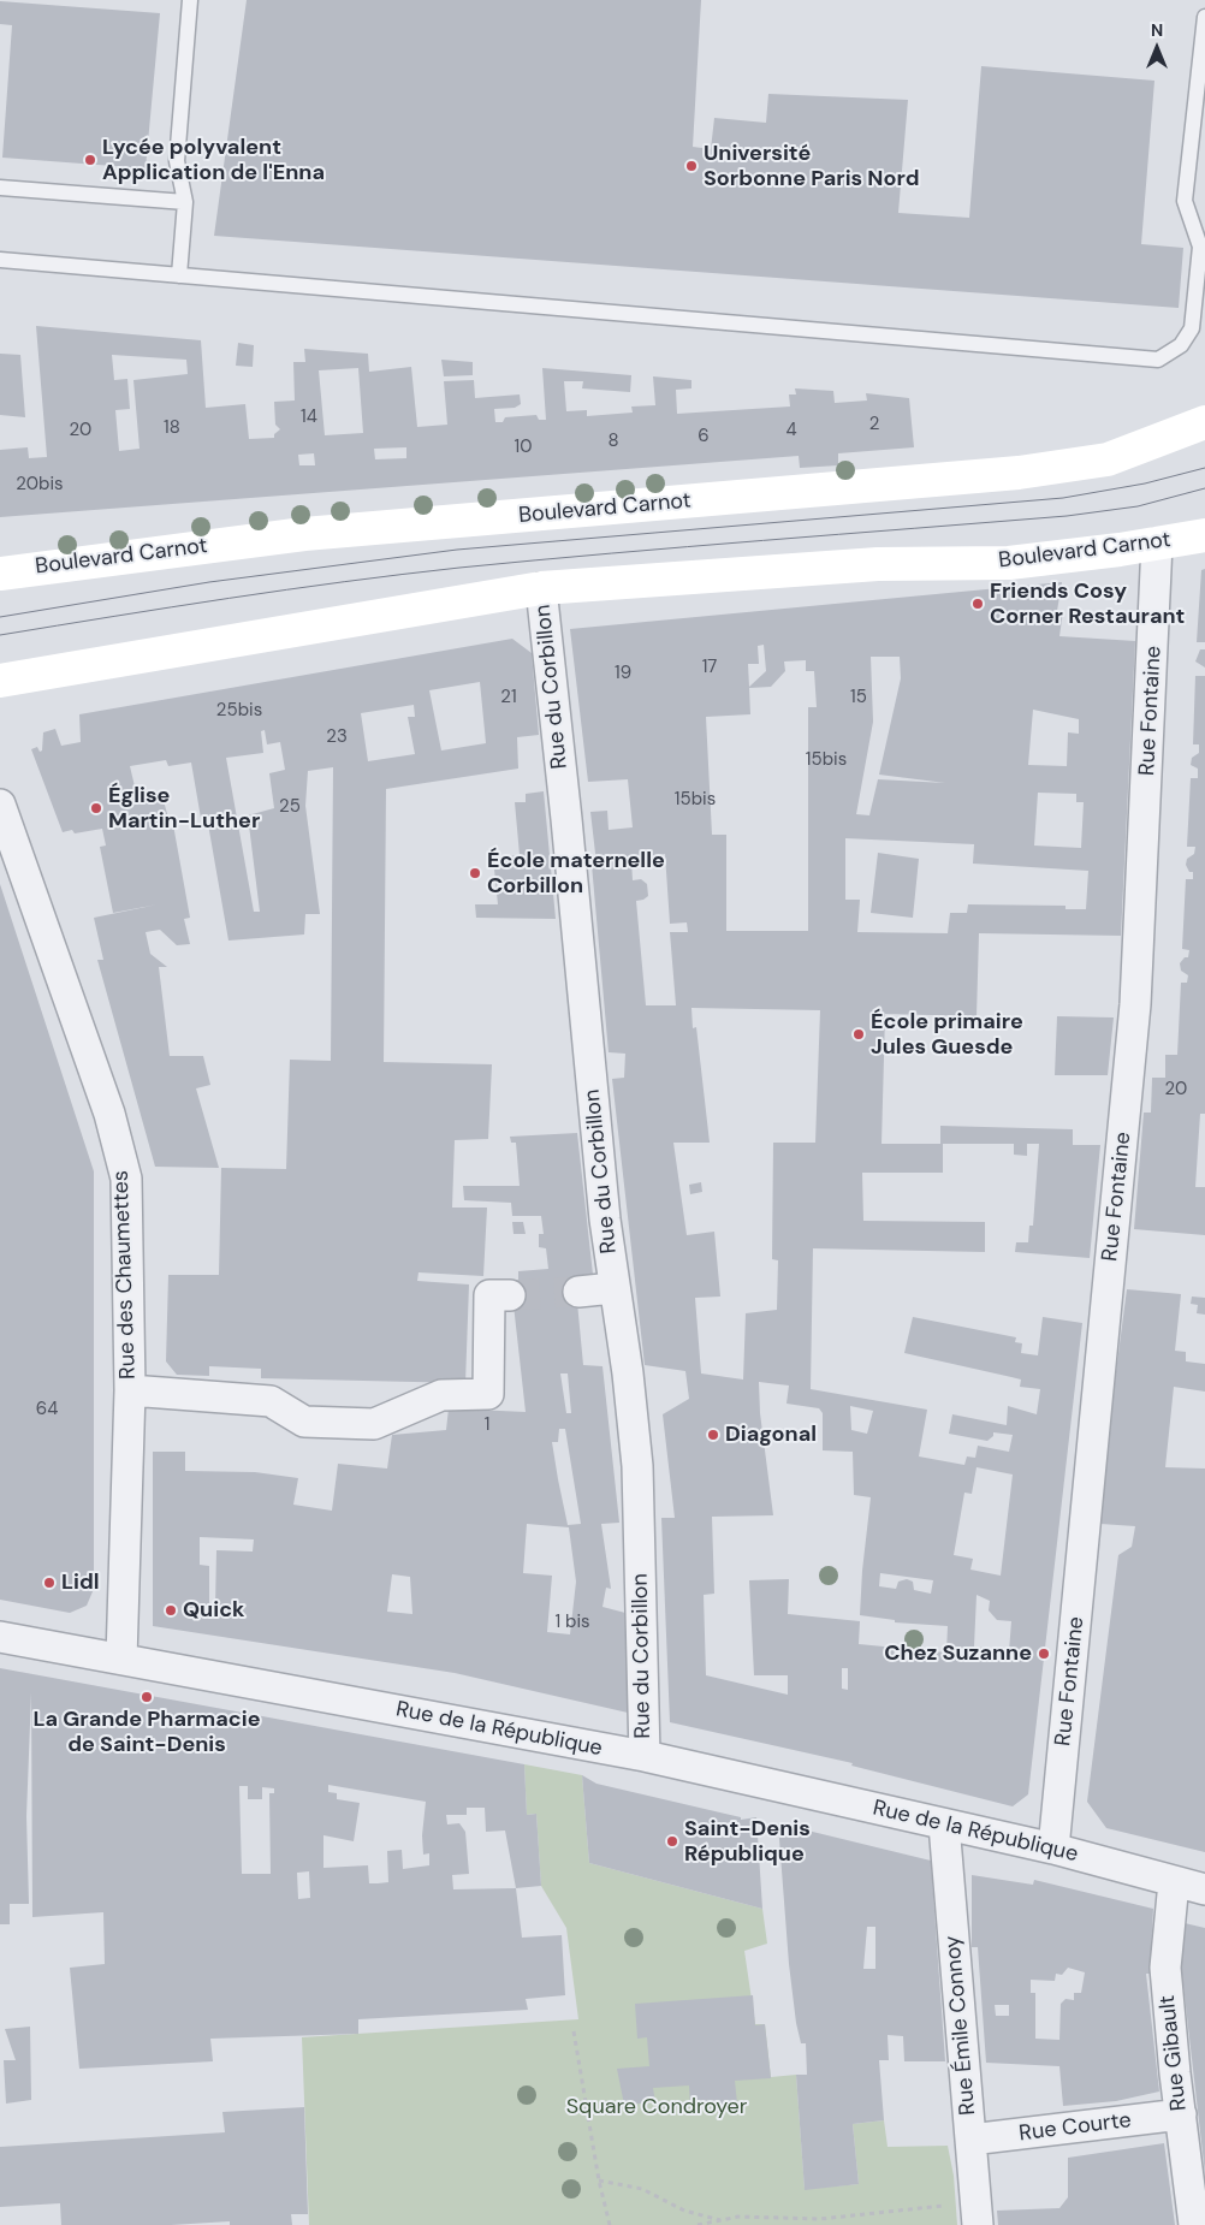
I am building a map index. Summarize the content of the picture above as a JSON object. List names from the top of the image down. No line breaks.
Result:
{"streets":{"street":["Boulevard Carnot","Rue du Corbillon","Rue Fontaine","Rue des Chaumettes","Rue de la République","Rue Émile Connoy","Rue Gibault","Rue Courte"]},"crossings":[["Boulevard Carnot","Rue du Corbillon"],["Boulevard Carnot","Rue Fontaine"],["Rue du Corbillon","Rue de la République"],["Rue Fontaine","Rue de la République"],["Rue des Chaumettes","Rue de la République"],["Rue de la République","Rue Émile Connoy"],["Rue de la République","Rue Gibault"],["Rue Émile Connoy","Rue Courte"],["Rue Gibault","Rue Courte"]],"parks":["Square Condroyer"],"places":["Lycée polyvalent Application de l'Enna","Université Sorbonne Paris Nord","Friends Cosy Corner Restaurant","Église Martin-Luther","École maternelle Corbillon","École primaire Jules Guesde","Diagonal","Lidl","Quick","Chez Suzanne","La Grande Pharmacie de Saint-Denis","Saint-Denis République"],"house_numbers":["14","2","18","20","4","6","8","10","20bis","17","19","21","15","25bis","23","15bis","15bis","25","20","64","1","1 bis"],"north":"top"}
